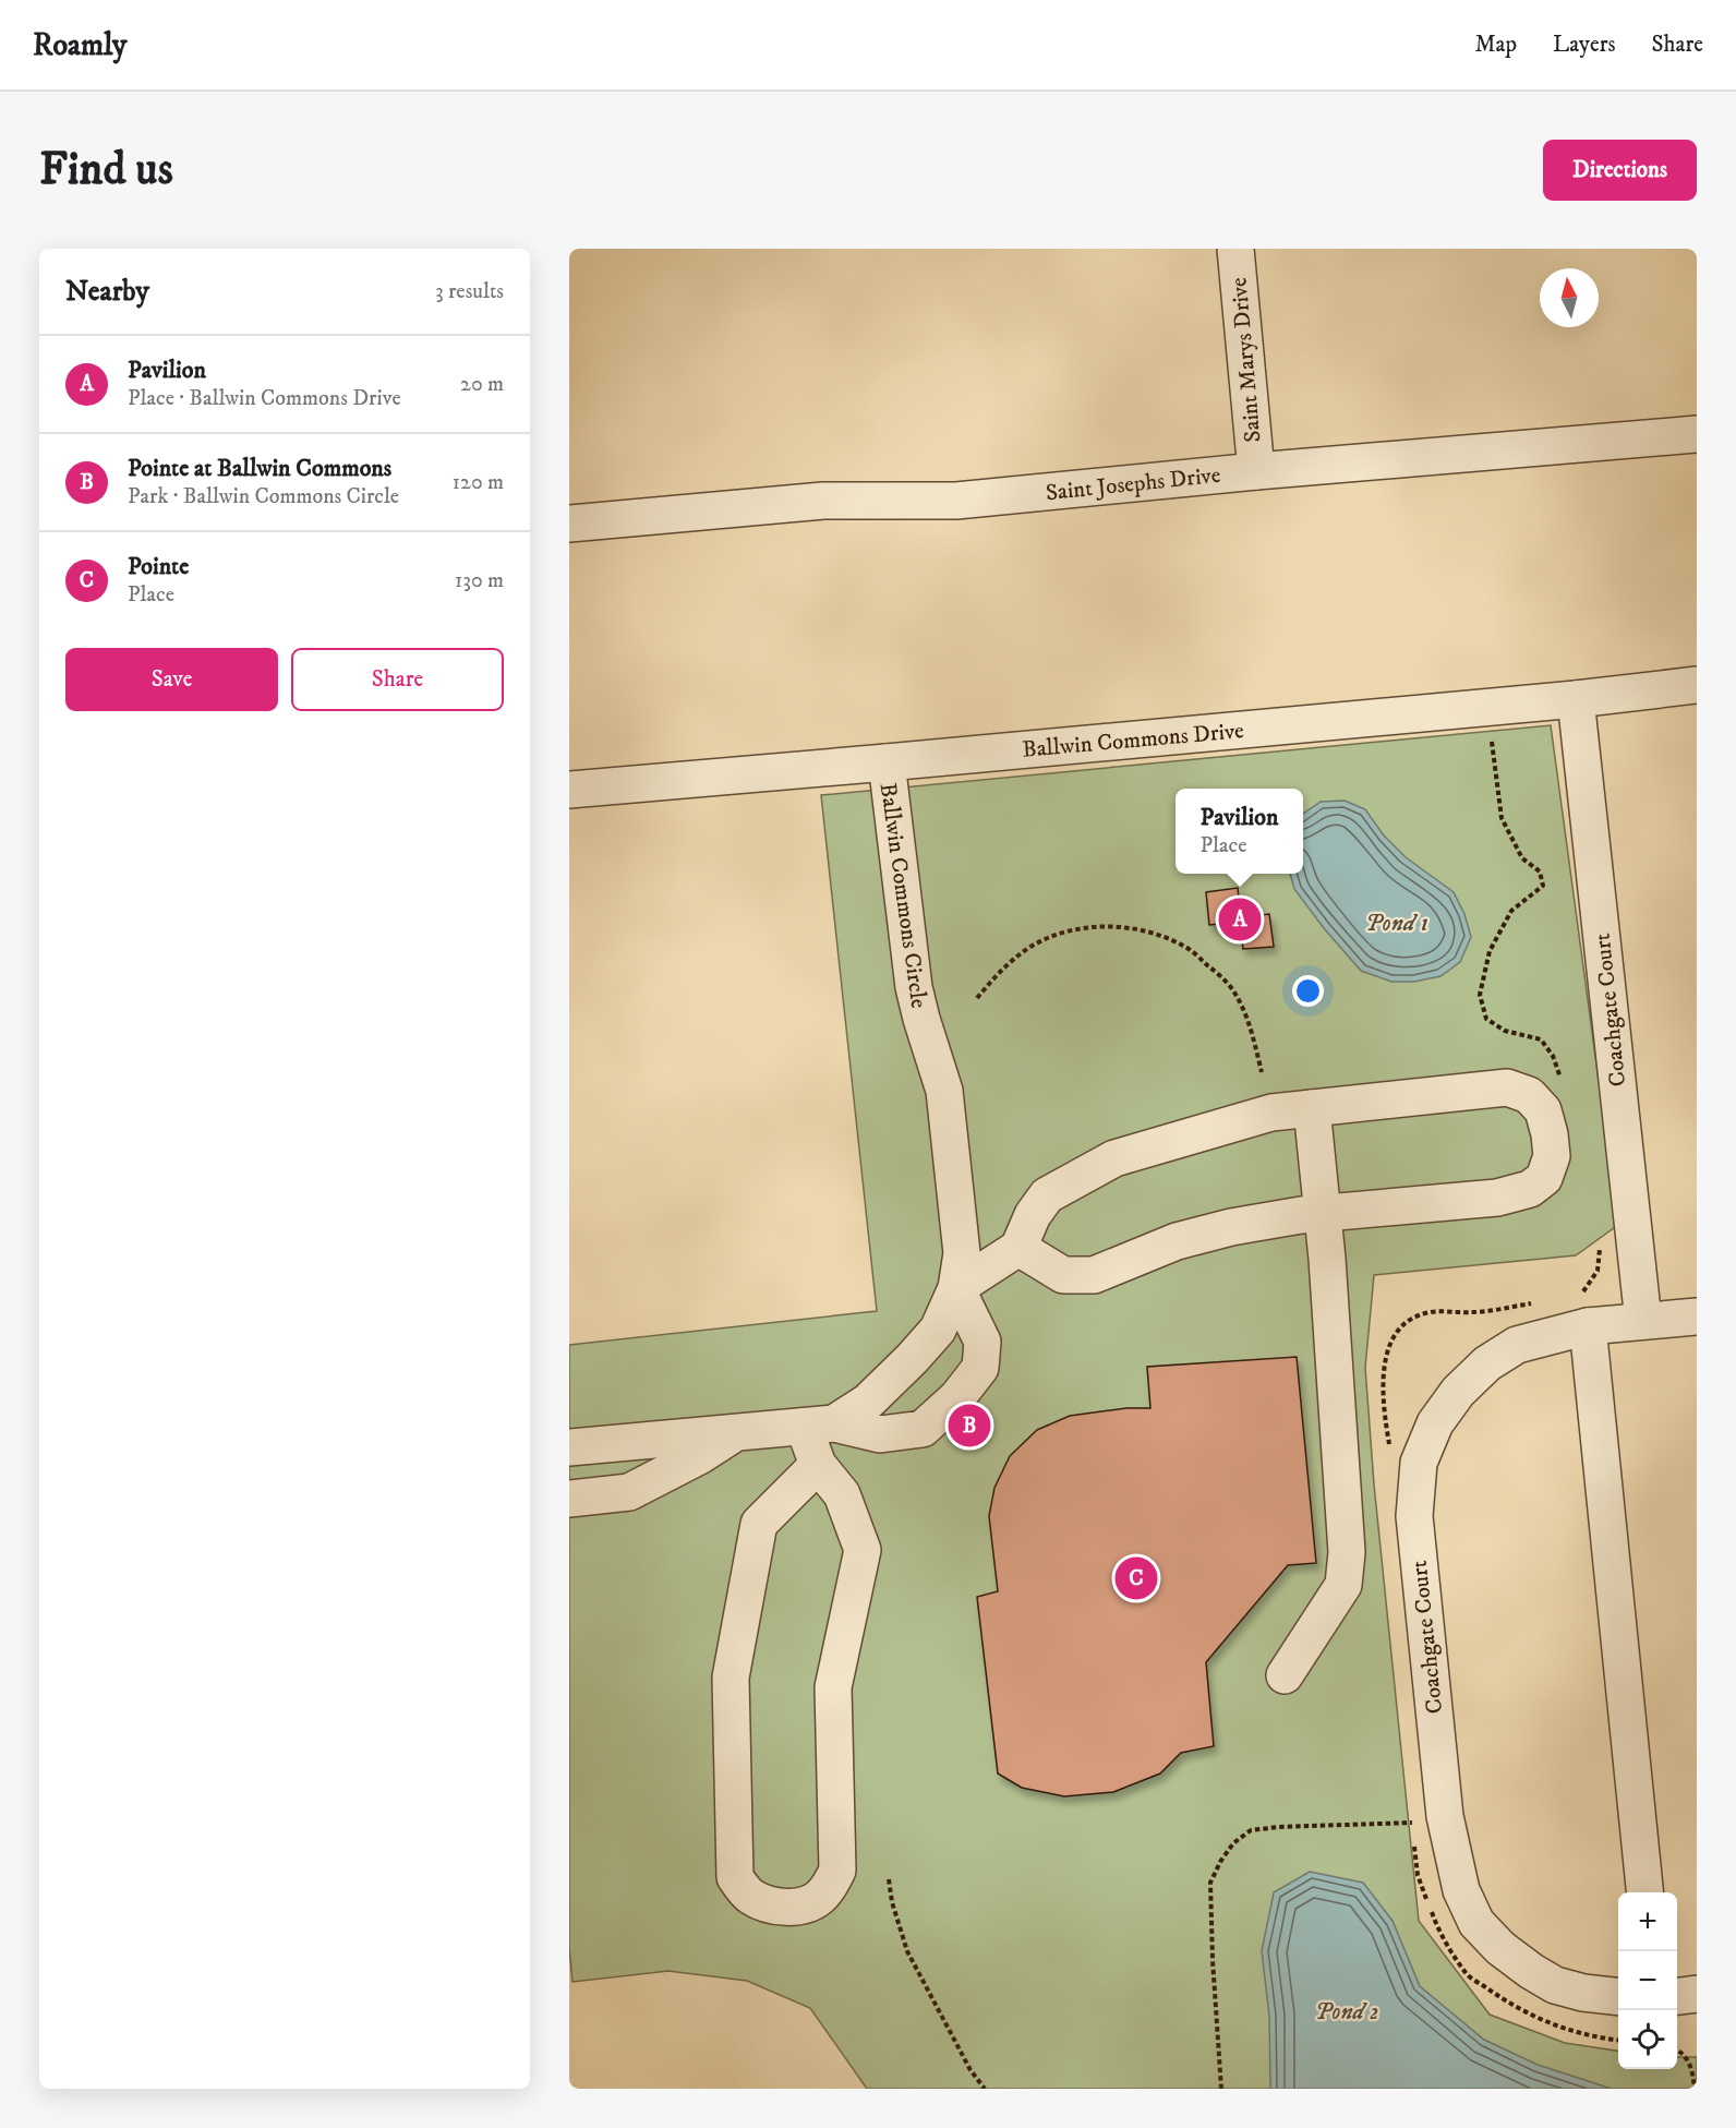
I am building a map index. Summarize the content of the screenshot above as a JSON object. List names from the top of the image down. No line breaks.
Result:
{"streets":{"street":["Saint Marys Drive","Saint Josephs Drive","Ballwin Commons Drive","Ballwin Commons Circle","Coachgate Court"]},"crossings":[["Saint Marys Drive","Saint Josephs Drive"],["Ballwin Commons Drive","Ballwin Commons Circle"],["Ballwin Commons Drive","Coachgate Court"]],"water":["Pond 1","Pond 2"],"north":"top","page":{"header":"Roamly","nav":["Map","Layers","Share"],"buttons":["Directions",["Save","Share"]],"title":"Find us","heading":["Nearby","3 results"],"list":[{"mark":"A","name":"Pavilion","note":"Place · Ballwin Commons Drive","value":"20 m"},{"mark":"B","name":"Pointe at Ballwin Commons","note":"Park · Ballwin Commons Circle","value":"120 m"},{"mark":"C","name":"Pointe","note":"Place","value":"130 m"}],"popup":["Pavilion","Place"],"pins":["A","B","C"],"map_buttons":["+","−"]}}
